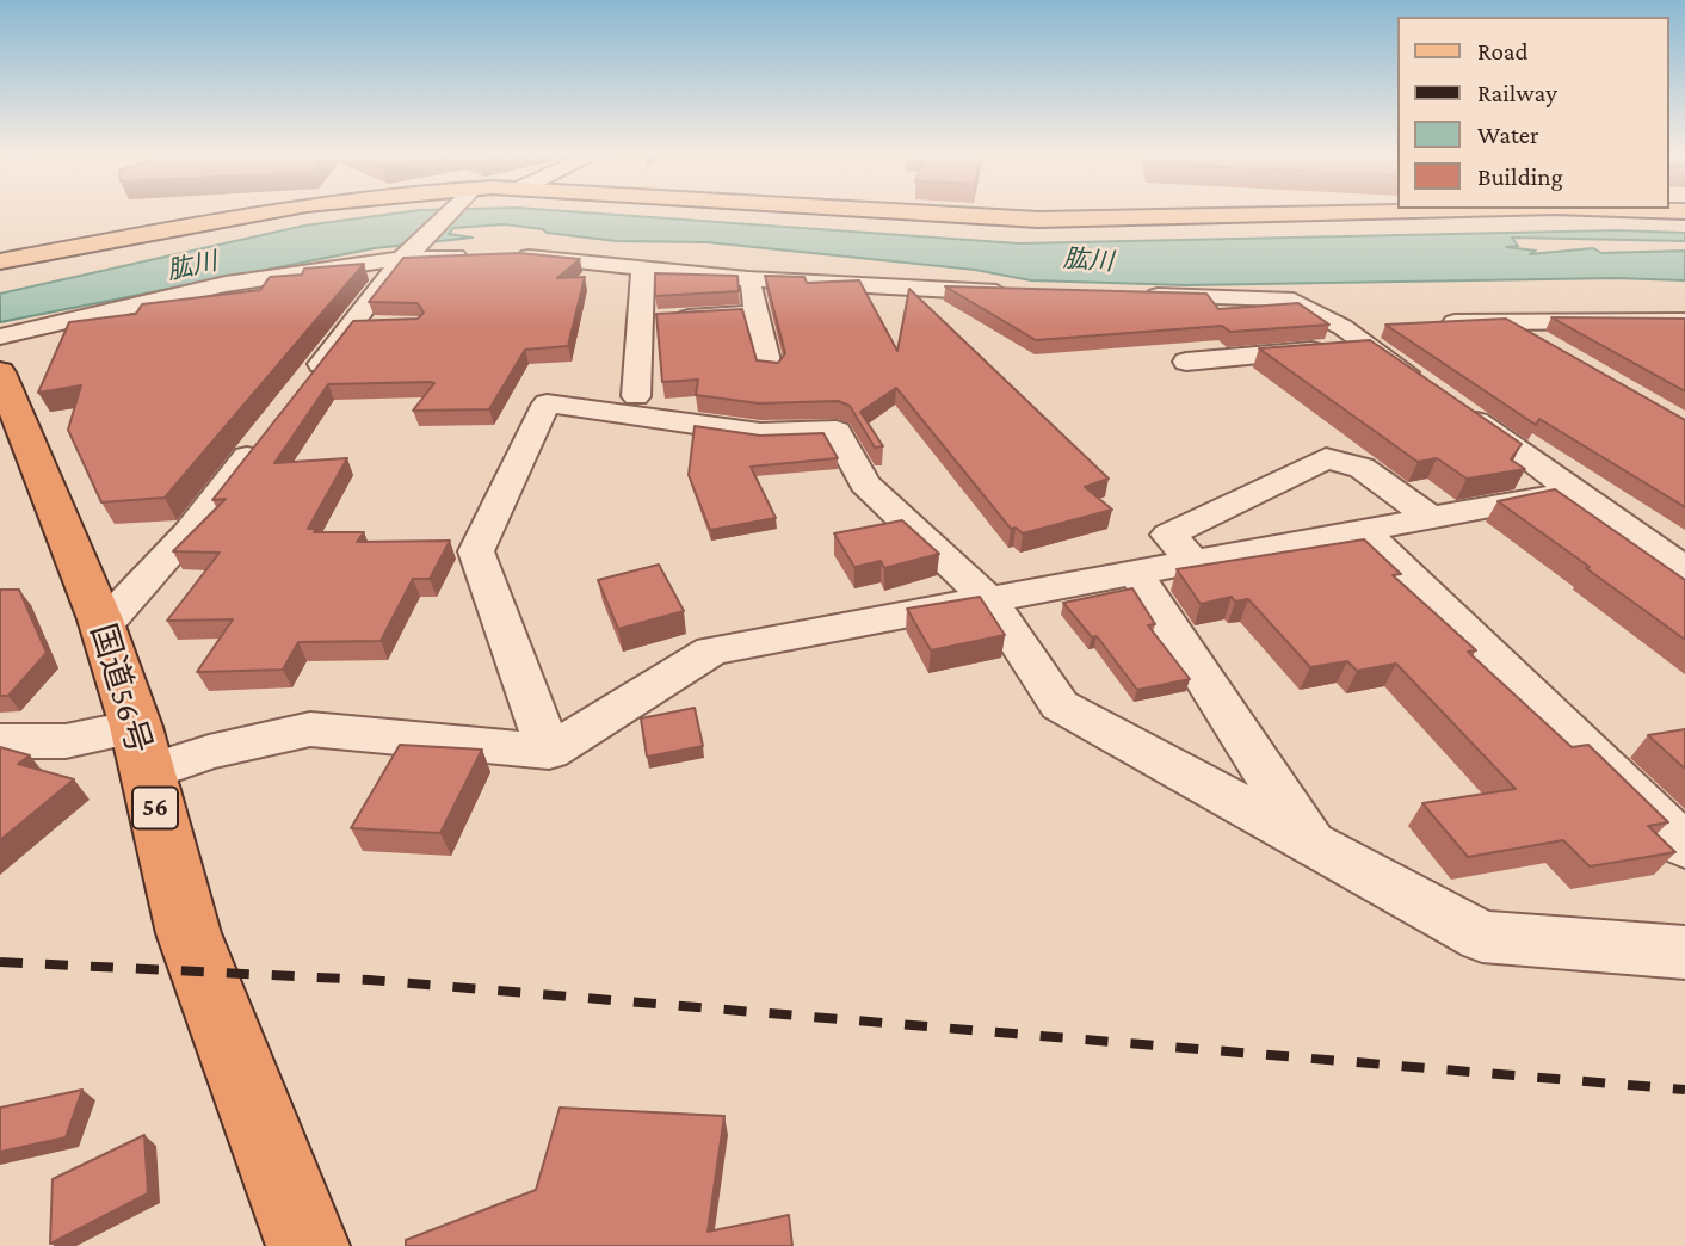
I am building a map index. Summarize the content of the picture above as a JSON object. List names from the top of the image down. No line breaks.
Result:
{"streets":{"highway":["国道56号","56"]},"water":["肱川"],"legend":["Road","Railway","Water","Building"]}
